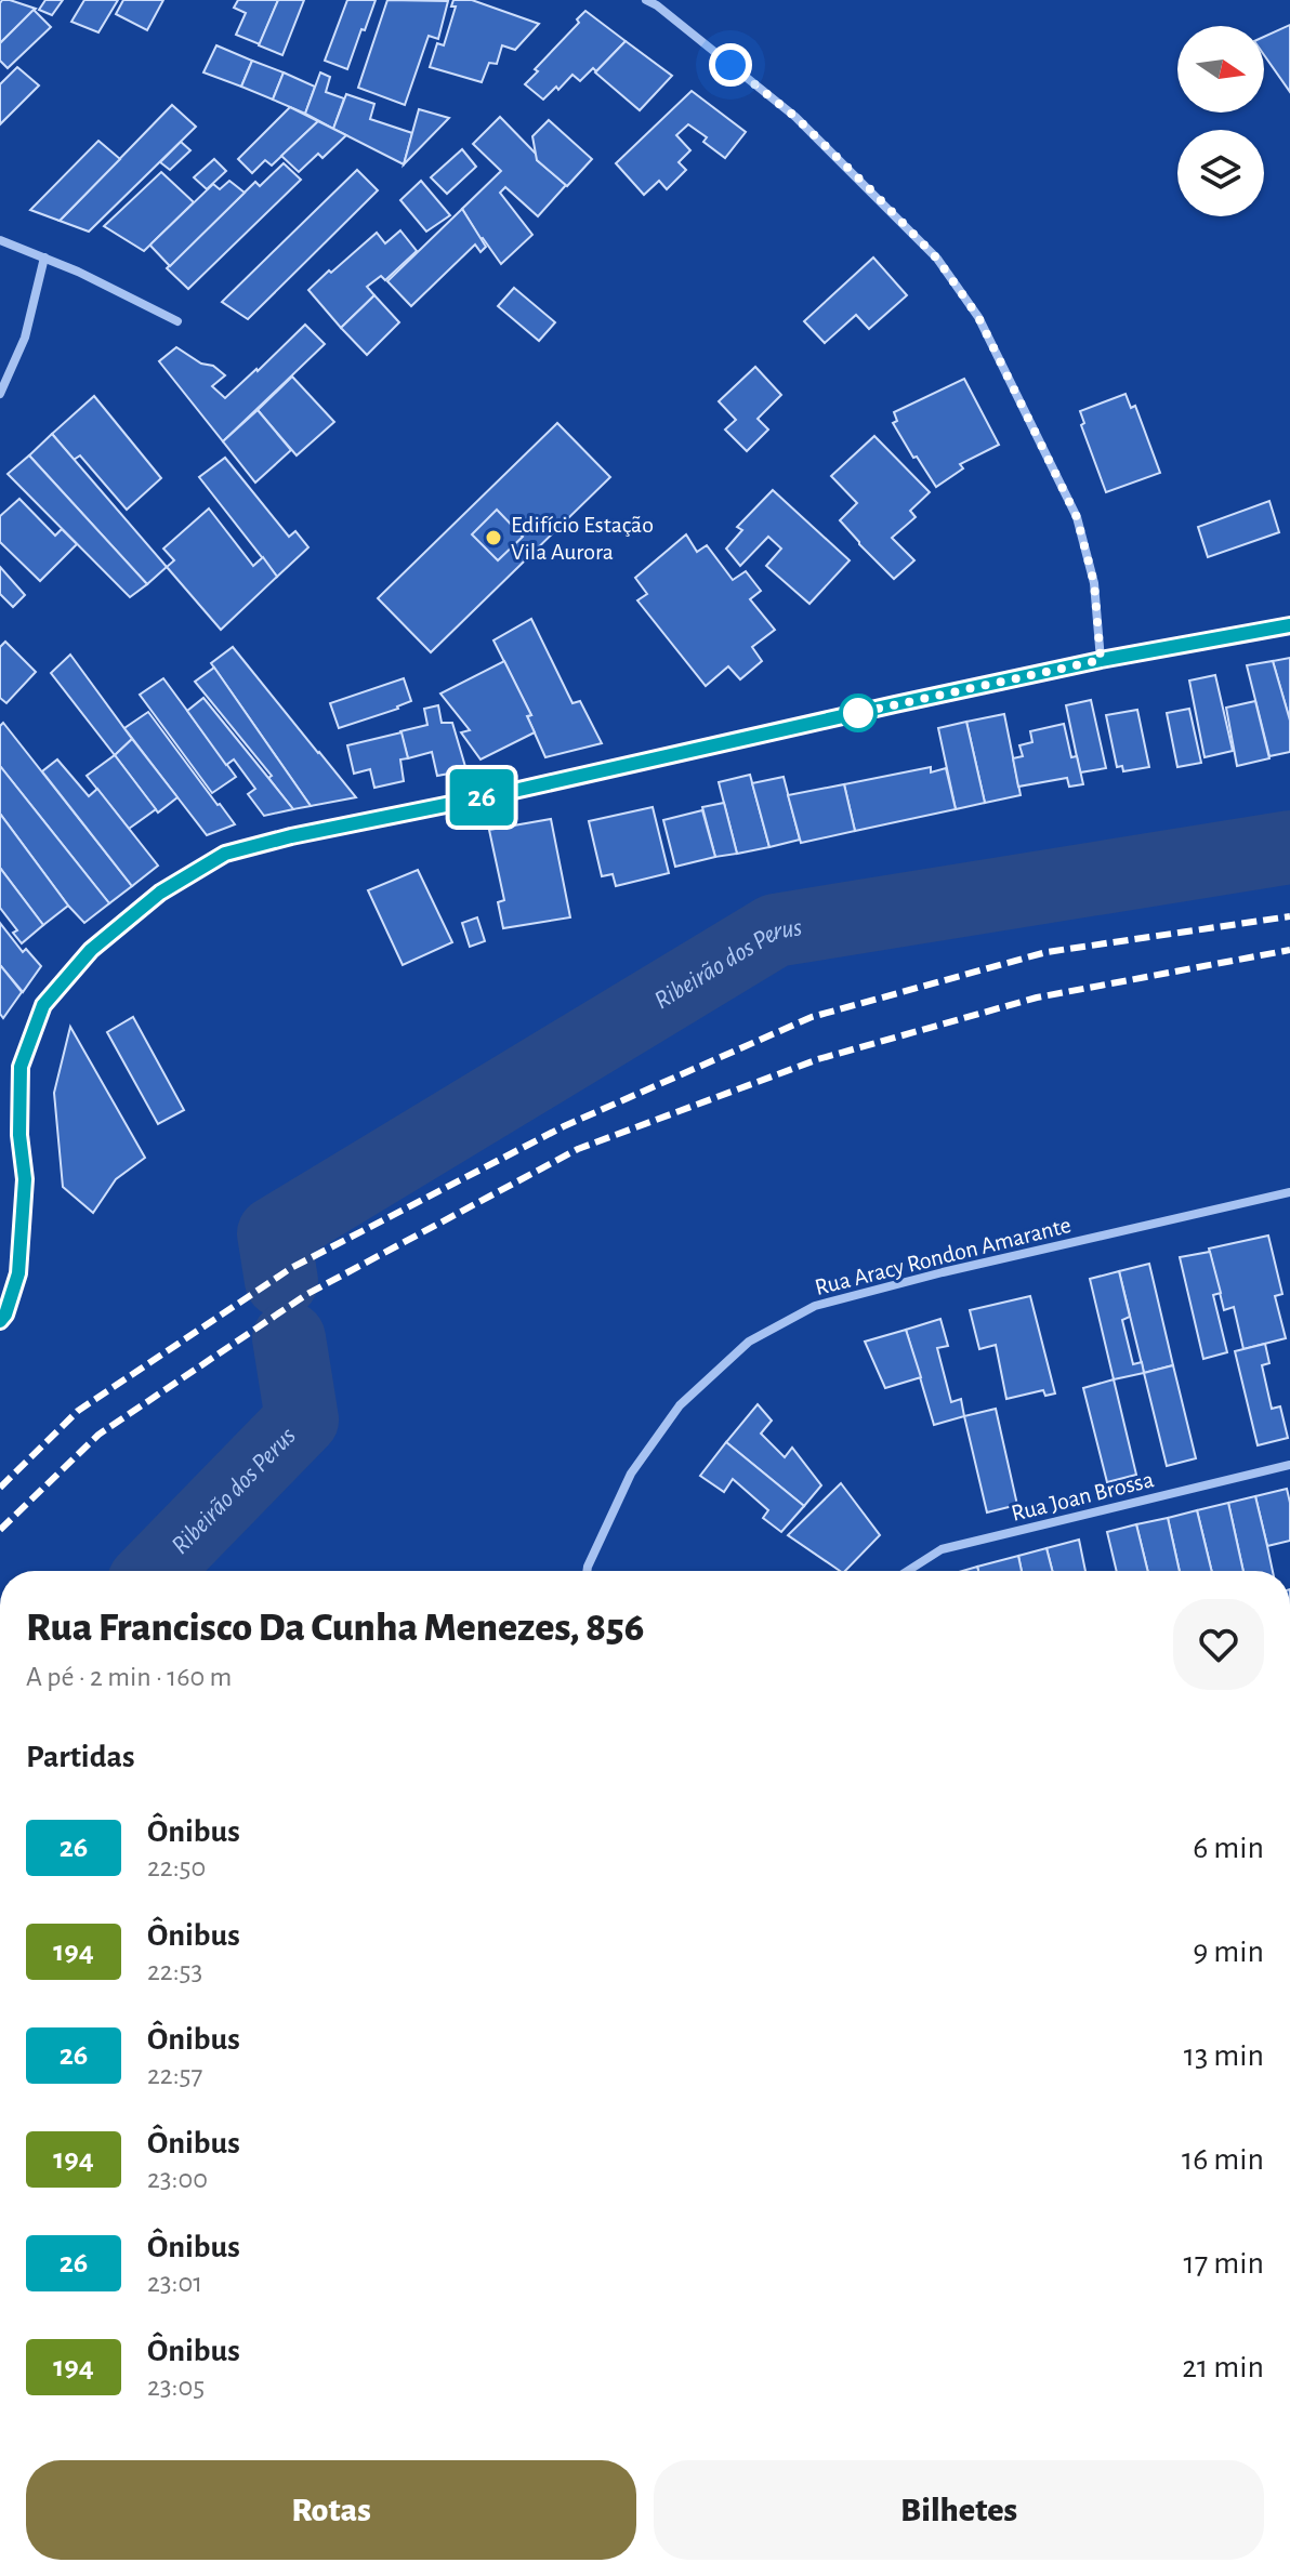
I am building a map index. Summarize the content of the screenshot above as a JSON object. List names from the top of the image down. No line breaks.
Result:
{"streets":{"street":["Rua Aracy Rondon Amarante","Rua Joan Brossa"]},"water":["Ribeirão dos Perus"],"places":["Edifício Estação Vila Aurora"],"lines":["bus line 26"],"north":"right","page":{"on_map":"26","heading":[["Rua Francisco Da Cunha Menezes, 856","A pé · 2 min · 160 m"],"Partidas"],"list":[{"mark":"26","name":"Ônibus","note":"22:50","value":"6 min"},{"mark":"194","name":"Ônibus","note":"22:53","value":"9 min"},{"mark":"26","name":"Ônibus","note":"22:57","value":"13 min"},{"mark":"194","name":"Ônibus","note":"23:00","value":"16 min"},{"mark":"26","name":"Ônibus","note":"23:01","value":"17 min"},{"mark":"194","name":"Ônibus","note":"23:05","value":"21 min"}],"buttons":["Rotas","Bilhetes"]}}
